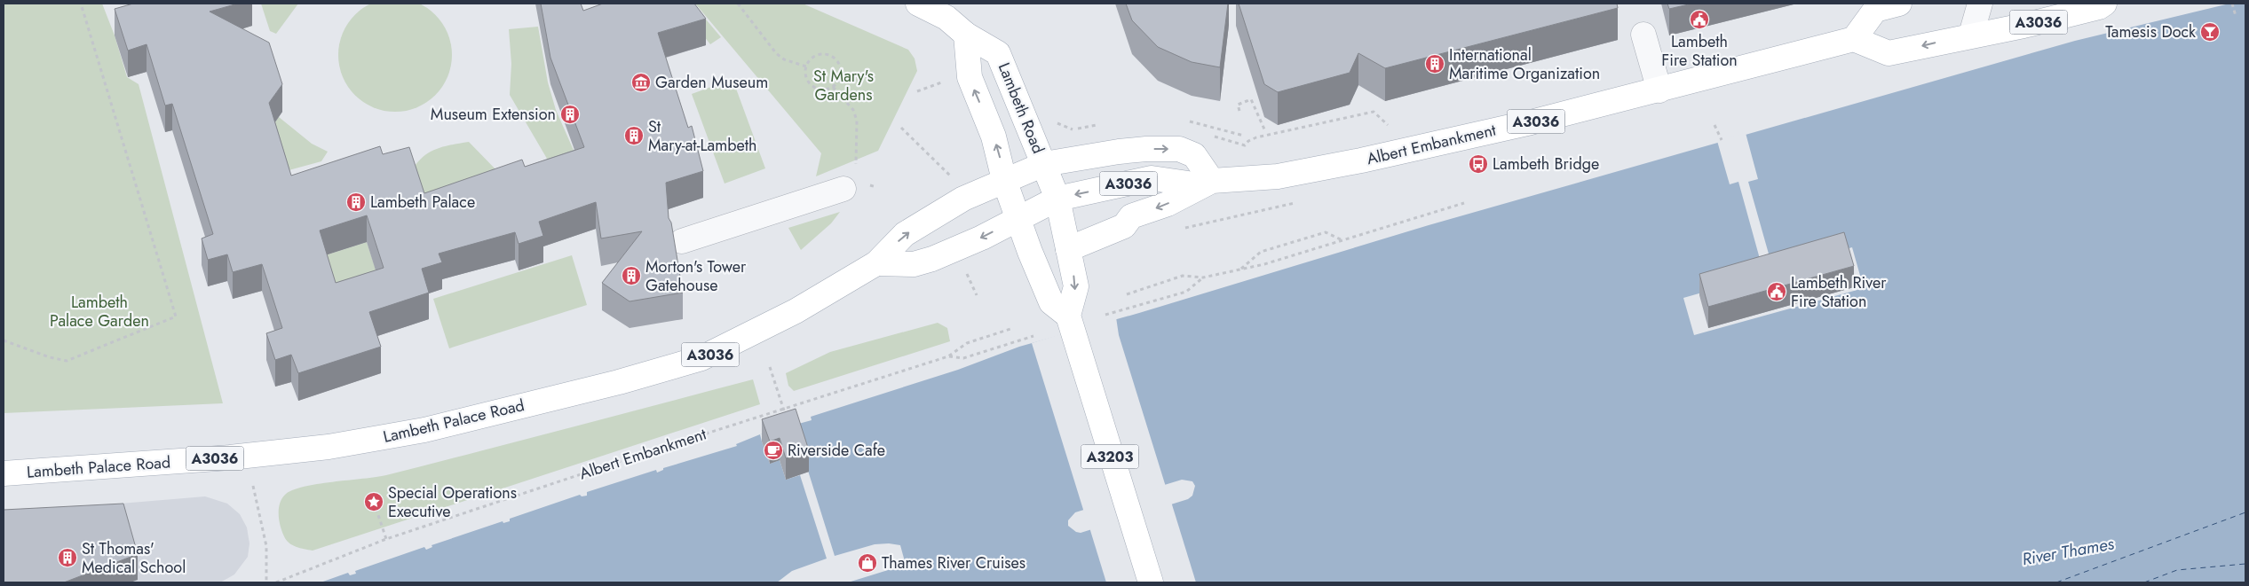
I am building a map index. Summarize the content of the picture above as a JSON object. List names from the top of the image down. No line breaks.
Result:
{"streets":{"main road":["A3036","Lambeth Road","Albert Embankment","Lambeth Palace Road","A3203"]},"crossings":[["A3036","Lambeth Road"],["A3036","Albert Embankment"],["A3036","Lambeth Palace Road"],["Lambeth Road","Albert Embankment"],["Lambeth Road","Lambeth Palace Road"]],"water":["River Thames"],"parks":["St Mary's Gardens","Lambeth Palace Garden"],"places":{"public building":["Lambeth Fire Station","Lambeth River Fire Station"],"bar":["Tamesis Dock"],"building":["International Maritime Organization","Museum Extension","St Mary-at-Lambeth","Lambeth Palace","Morton's Tower Gatehouse","St Thomas' Medical School"],"museum":["Garden Museum"],"bus stop":["Lambeth Bridge"],"cafe":["Riverside Cafe"],"place":["Special Operations Executive"],"shop":["Thames River Cruises"]}}
